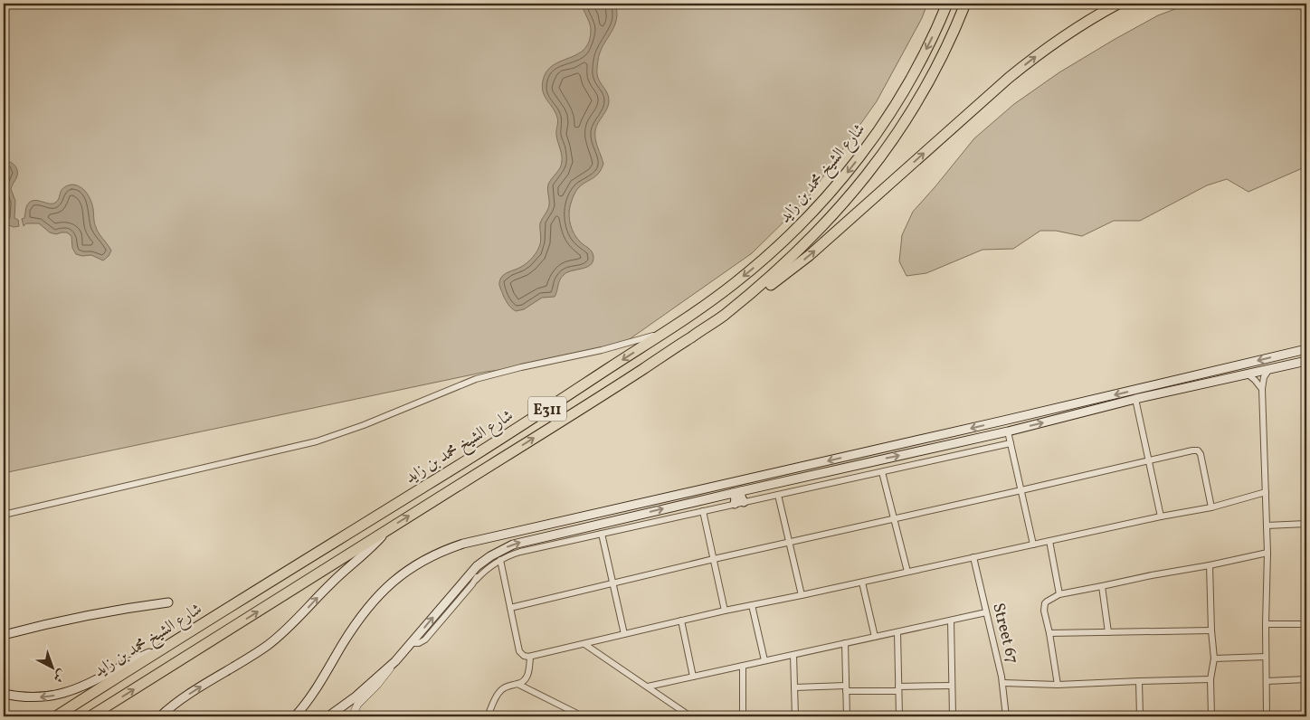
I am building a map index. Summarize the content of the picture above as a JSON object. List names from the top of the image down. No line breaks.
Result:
{"streets":{"highway":["شارع الشيخ محمد بن زايد","E311"],"street":["Street 67"]},"north":"bottom right"}
